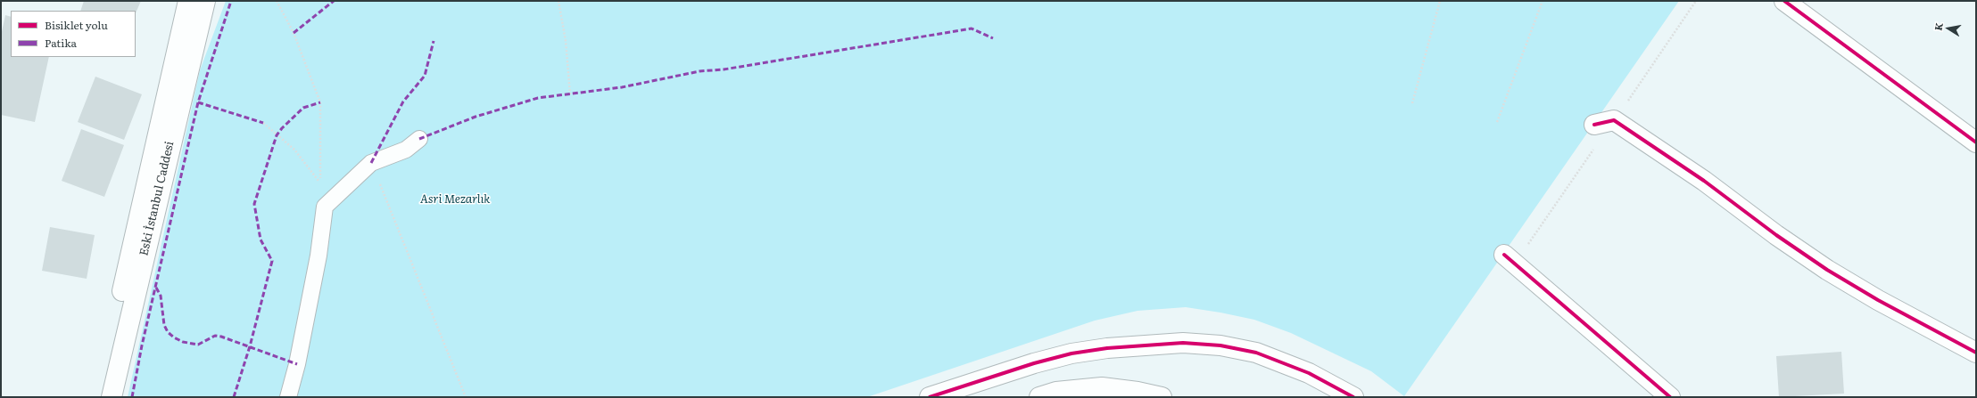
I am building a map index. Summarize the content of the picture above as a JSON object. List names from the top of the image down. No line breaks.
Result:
{"streets":{"street":["Eski İstanbul Caddesi"]},"parks":["Asri Mezarlık"],"legend":["Bisiklet yolu","Patika"],"north":"left"}
